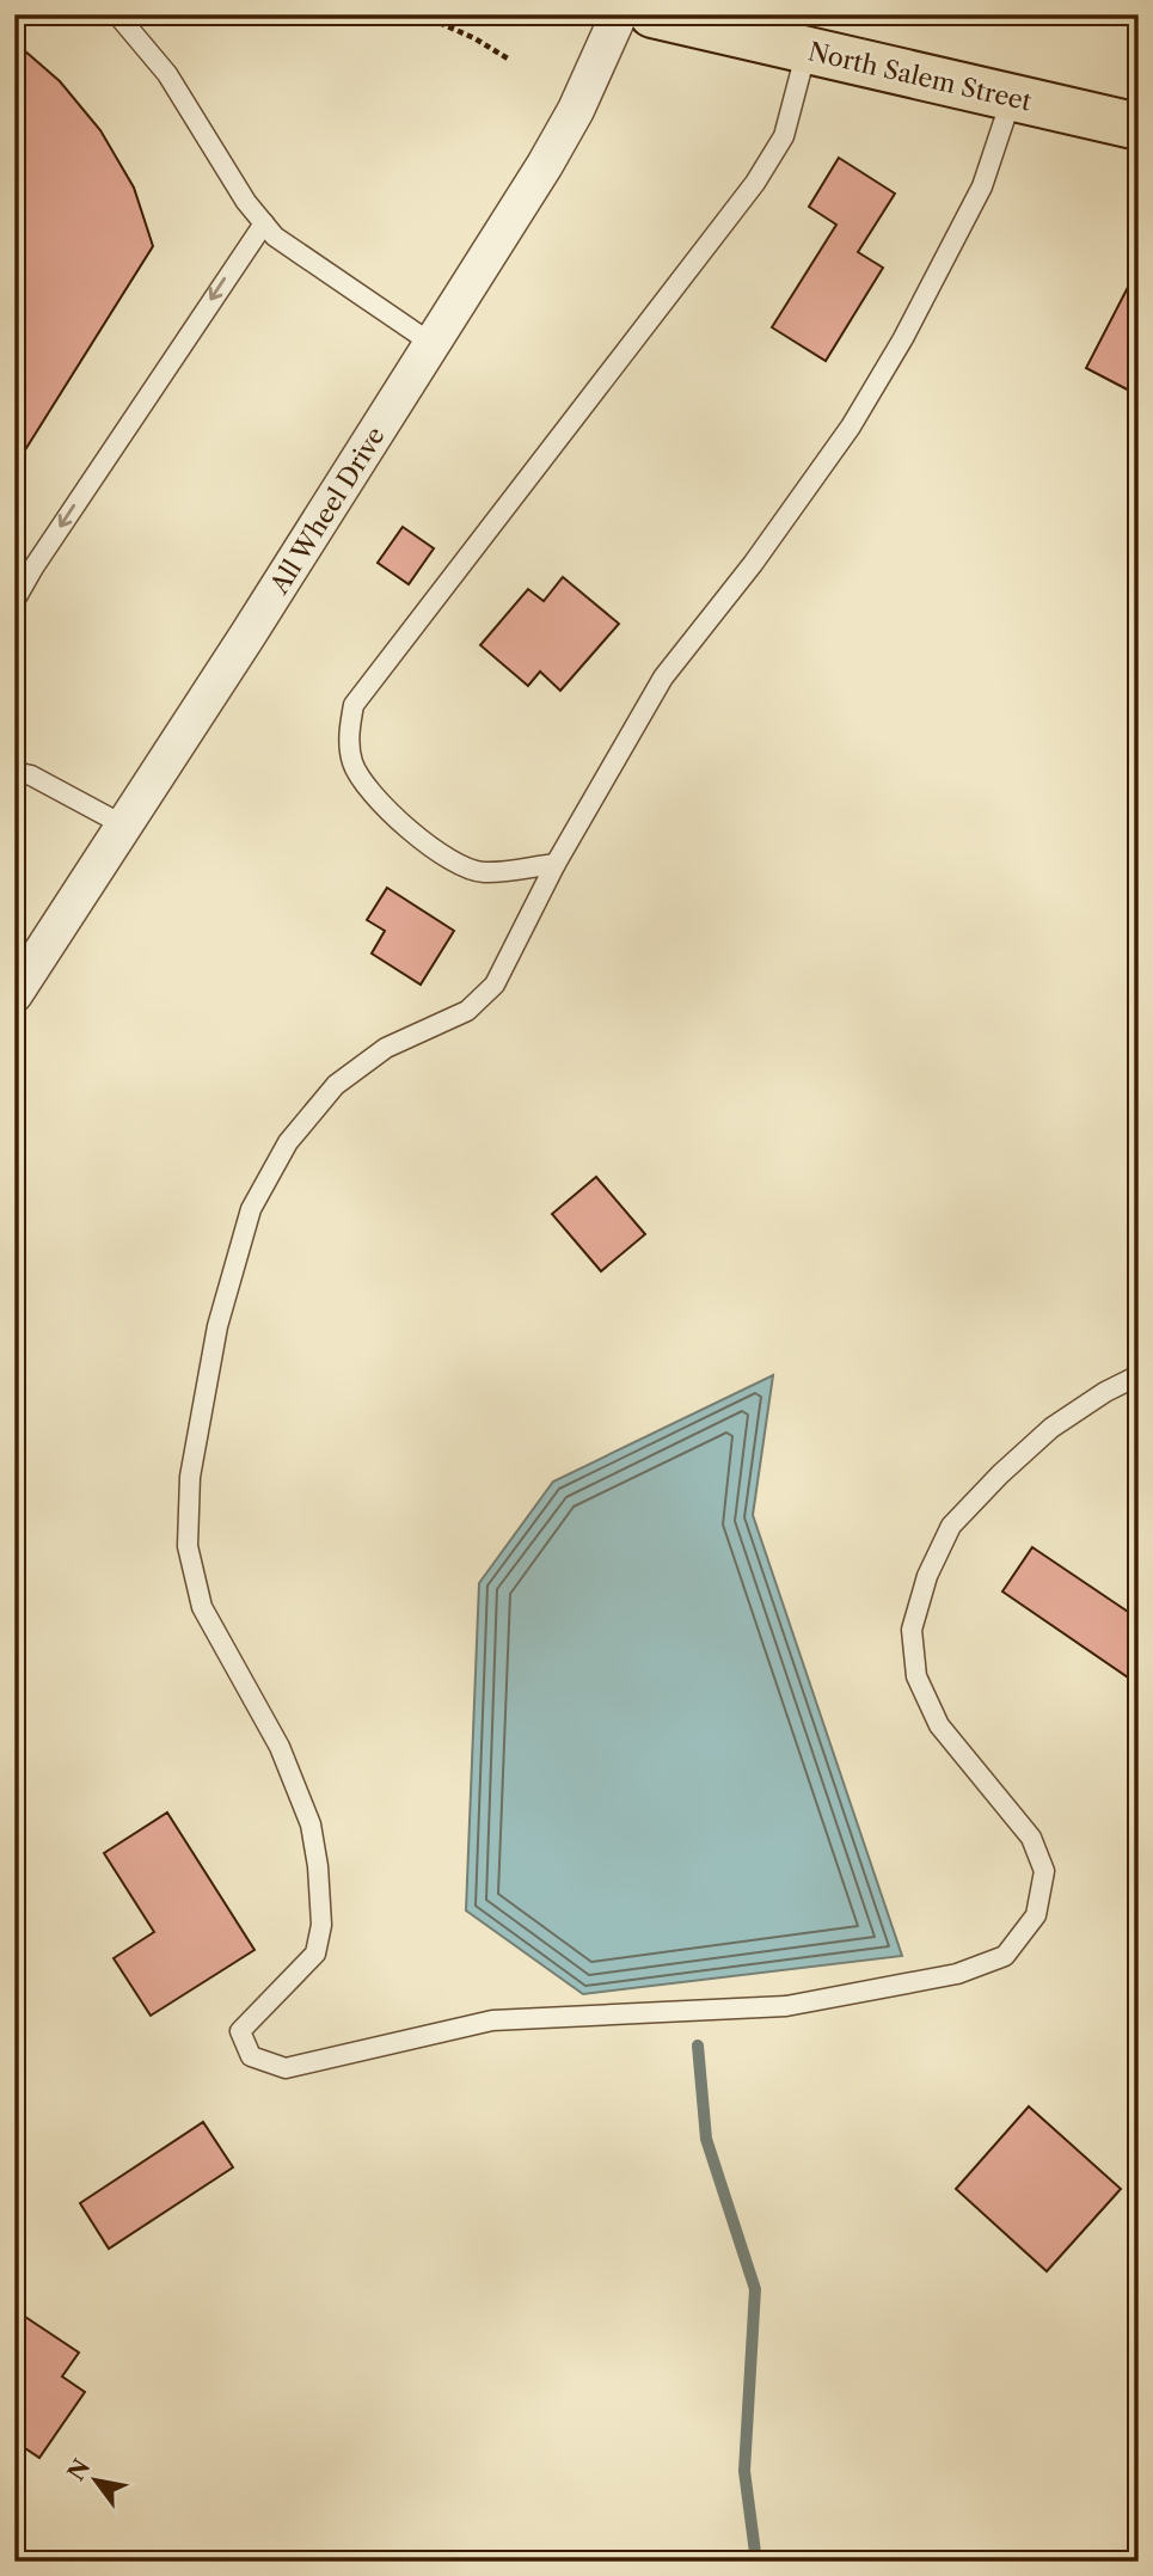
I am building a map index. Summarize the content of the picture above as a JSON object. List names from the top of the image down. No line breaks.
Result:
{"streets":{"main road":["North Salem Street"],"street":["All Wheel Drive"]},"north":"top left"}
